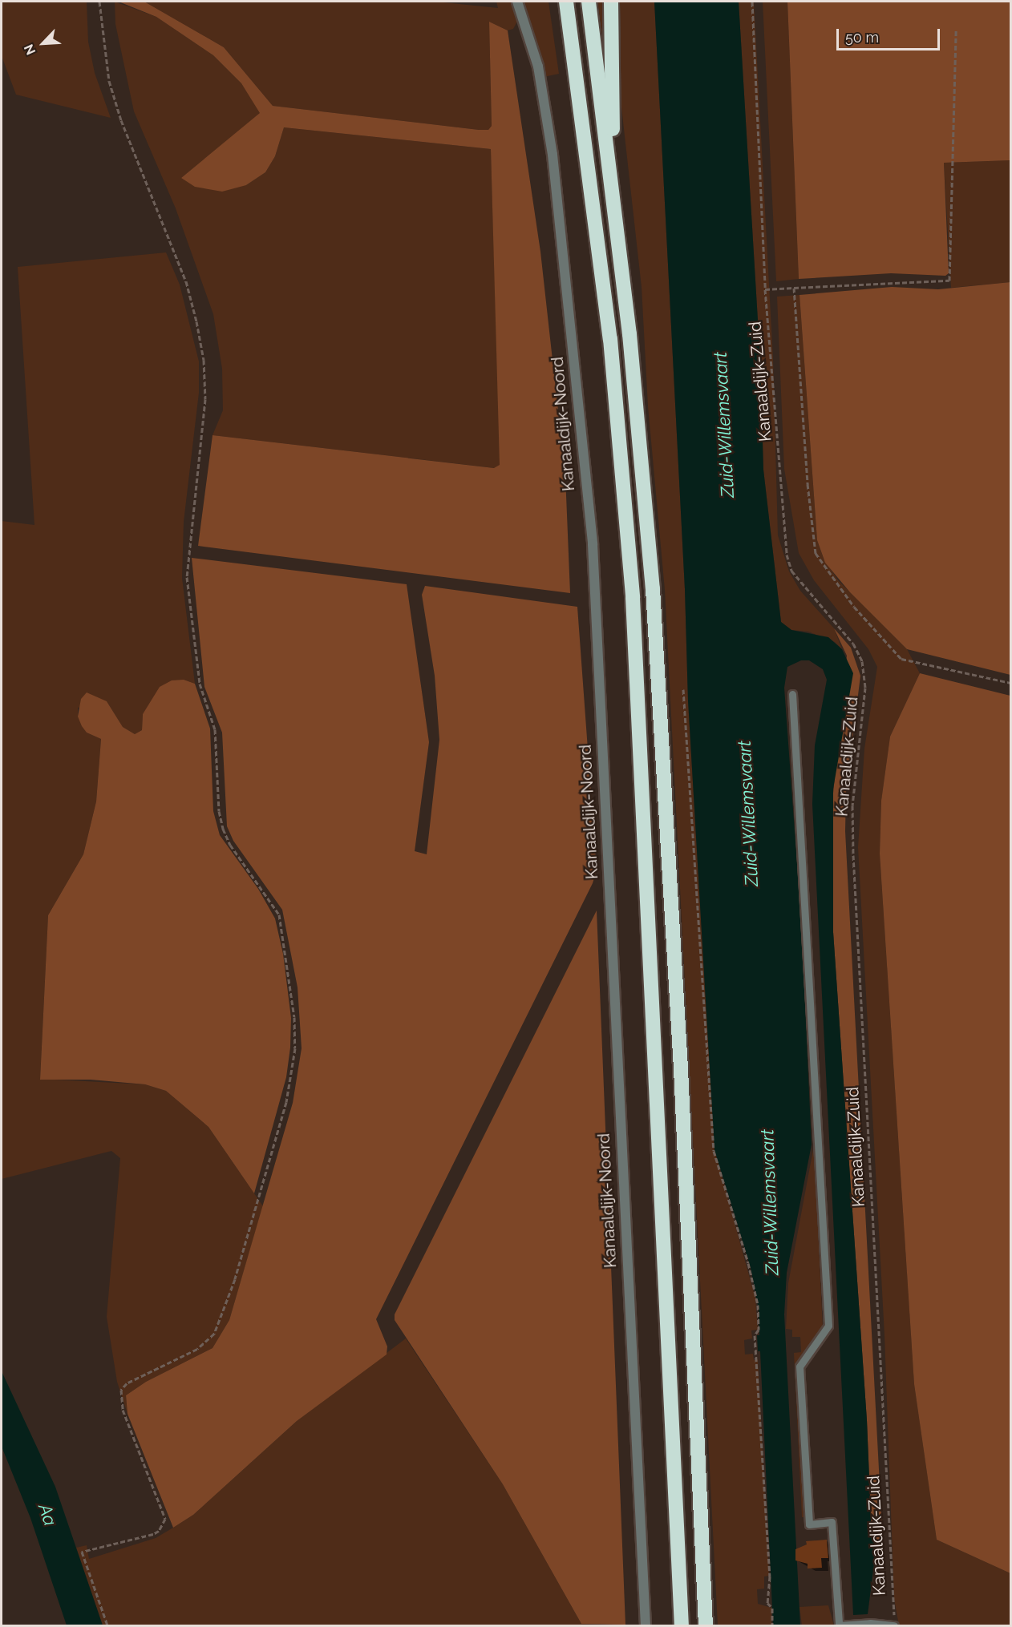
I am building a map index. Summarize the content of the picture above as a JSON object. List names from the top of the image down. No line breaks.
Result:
{"streets":{"street":["Kanaaldijk-Noord"],"path":["Kanaaldijk-Zuid"]},"water":["Zuid-Willemsvaart","Aa"],"scale_bar":"50 m","north":"bottom left"}
